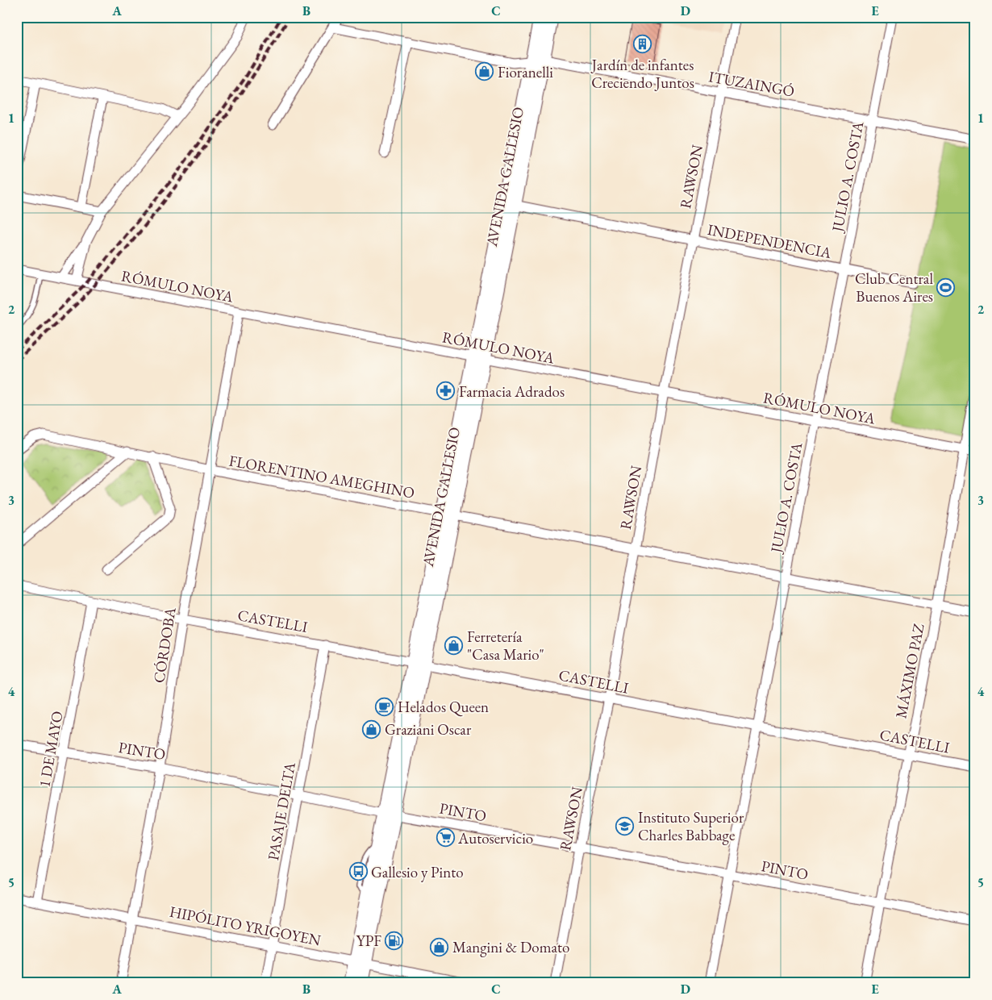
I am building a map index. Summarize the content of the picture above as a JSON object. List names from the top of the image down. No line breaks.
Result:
{"streets":{"main road":["AVENIDA GALLESIO"],"street":["ITUZAINGÓ","RAWSON","JULIO A. COSTA","INDEPENDENCIA","RÓMULO NOYA","FLORENTINO AMEGHINO","CASTELLI","CÓRDOBA","MÁXIMO PAZ","1 DE MAYO","PINTO","PASAJE DELTA","HIPÓLITO YRIGOYEN"]},"crossings":[["ITUZAINGÓ","AVENIDA GALLESIO"],["ITUZAINGÓ","RAWSON"],["ITUZAINGÓ","JULIO A. COSTA"],["AVENIDA GALLESIO","INDEPENDENCIA"],["AVENIDA GALLESIO","RÓMULO NOYA"],["AVENIDA GALLESIO","FLORENTINO AMEGHINO"],["AVENIDA GALLESIO","CASTELLI"],["AVENIDA GALLESIO","PINTO"],["AVENIDA GALLESIO","HIPÓLITO YRIGOYEN"],["RAWSON","INDEPENDENCIA"],["RAWSON","RÓMULO NOYA"],["RAWSON","FLORENTINO AMEGHINO"],["RAWSON","CASTELLI"],["RAWSON","PINTO"],["JULIO A. COSTA","INDEPENDENCIA"],["JULIO A. COSTA","RÓMULO NOYA"],["JULIO A. COSTA","FLORENTINO AMEGHINO"],["JULIO A. COSTA","CASTELLI"],["JULIO A. COSTA","PINTO"],["RÓMULO NOYA","CÓRDOBA"],["RÓMULO NOYA","MÁXIMO PAZ"],["FLORENTINO AMEGHINO","CÓRDOBA"],["FLORENTINO AMEGHINO","MÁXIMO PAZ"],["CASTELLI","CÓRDOBA"],["CASTELLI","MÁXIMO PAZ"],["CASTELLI","1 DE MAYO"],["CASTELLI","PASAJE DELTA"],["CÓRDOBA","PINTO"],["CÓRDOBA","HIPÓLITO YRIGOYEN"],["MÁXIMO PAZ","PINTO"],["1 DE MAYO","PINTO"],["1 DE MAYO","HIPÓLITO YRIGOYEN"],["PINTO","PASAJE DELTA"],["PASAJE DELTA","HIPÓLITO YRIGOYEN"]],"places":{"building":["Jardín de infantes Creciendo Juntos"],"shop":["Fioranelli","Ferretería \"Casa Mario\"","Graziani Oscar","Mangini & Domato"],"sports":["Club Central Buenos Aires"],"pharmacy":["Farmacia Adrados"],"cafe":["Helados Queen"],"school or university":["Instituto Superior Charles Babbage"],"supermarket":["Autoservicio"],"bus stop":["Gallesio y Pinto"],"fuel station":["YPF"]},"grid":{"columns":["A","B","C","D","E"],"rows":["1","2","3","4","5"]}}
